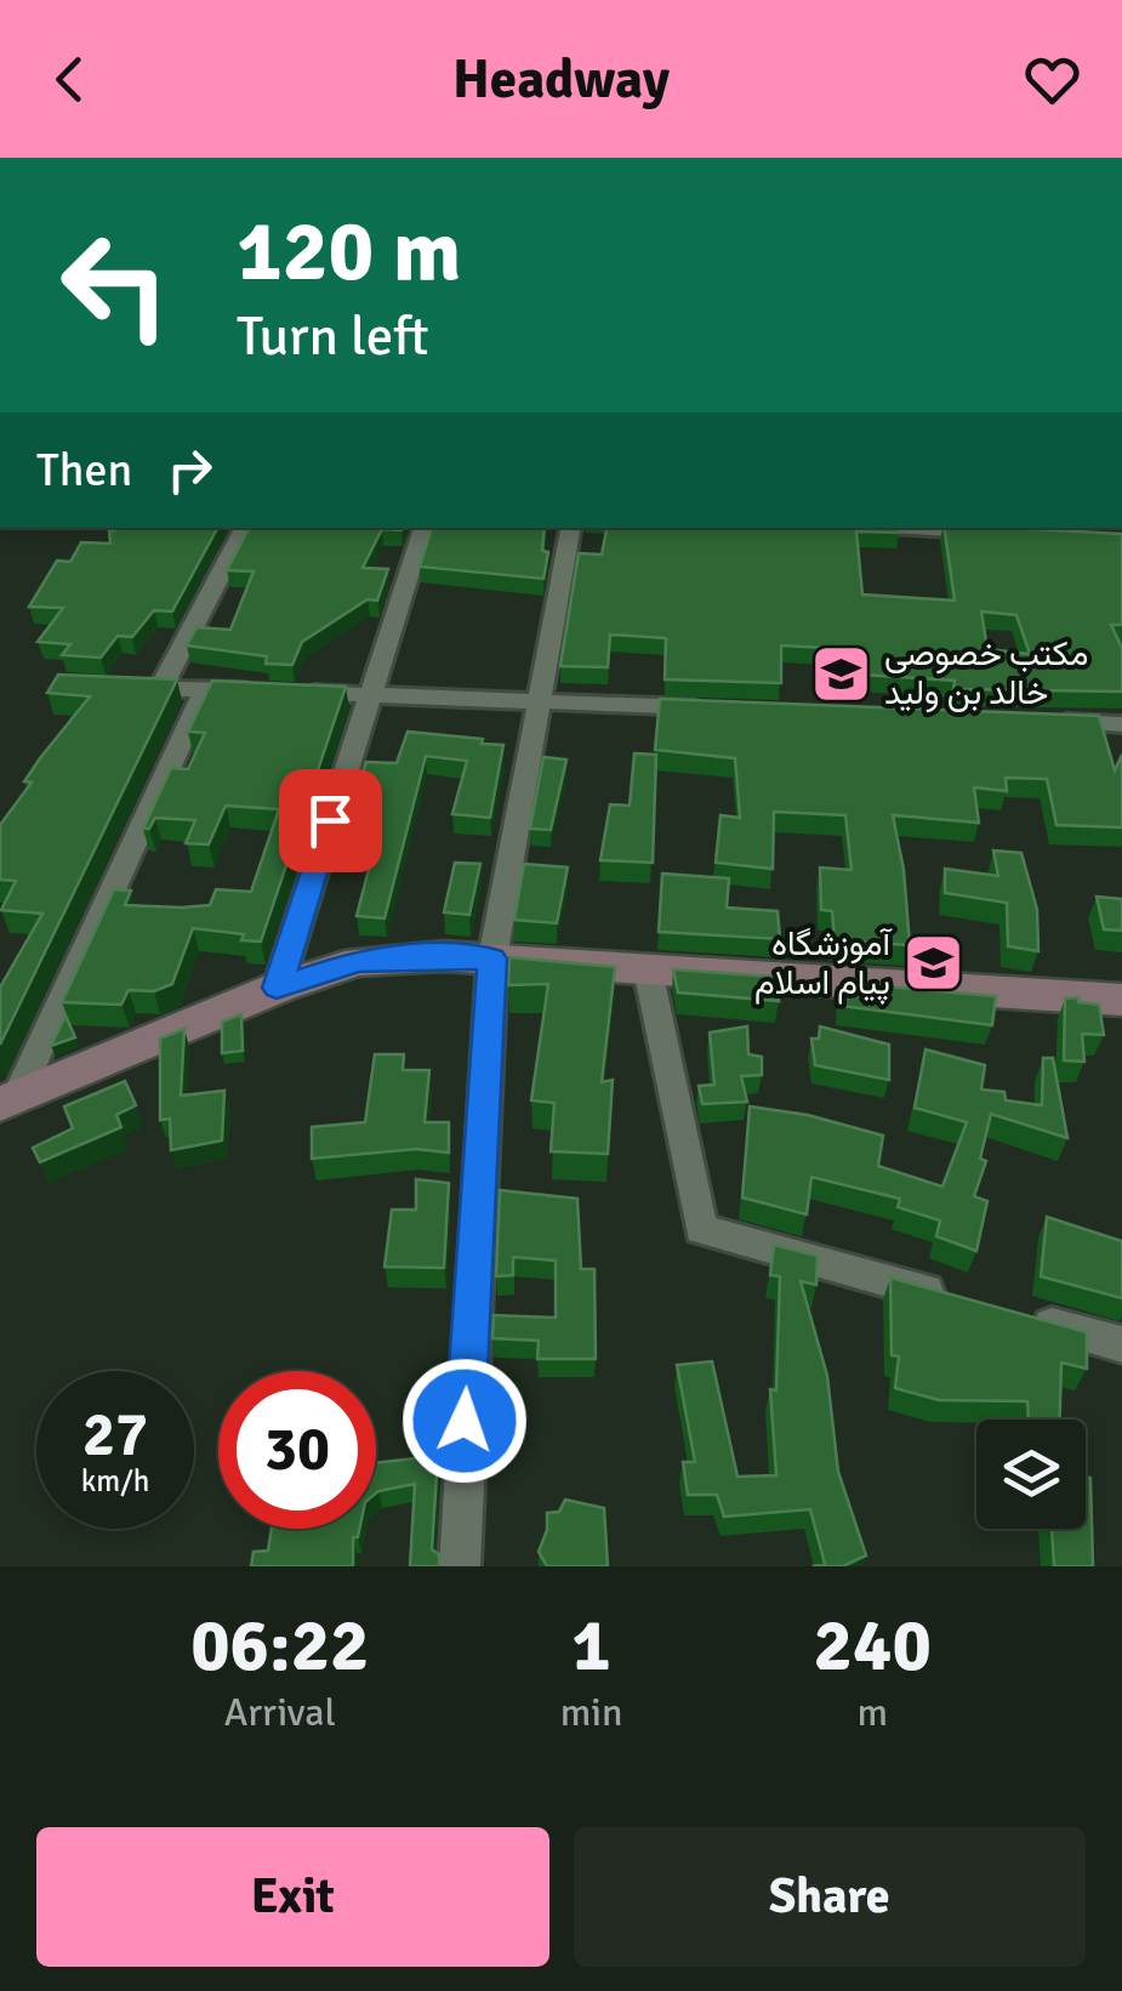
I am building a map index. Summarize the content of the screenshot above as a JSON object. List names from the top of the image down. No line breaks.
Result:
{"places":{"school or university":["مکتب خصوصی خالد بن ولید","آموزشگاه پیام اسلام"]},"page":{"header":"Headway","turn":["120 m","Turn left"],"then":"Then","speed":"27 km/h","limit":"30","eta":["06:22","Arrival","1","min","240","m"],"buttons":["Exit","Share"]}}
